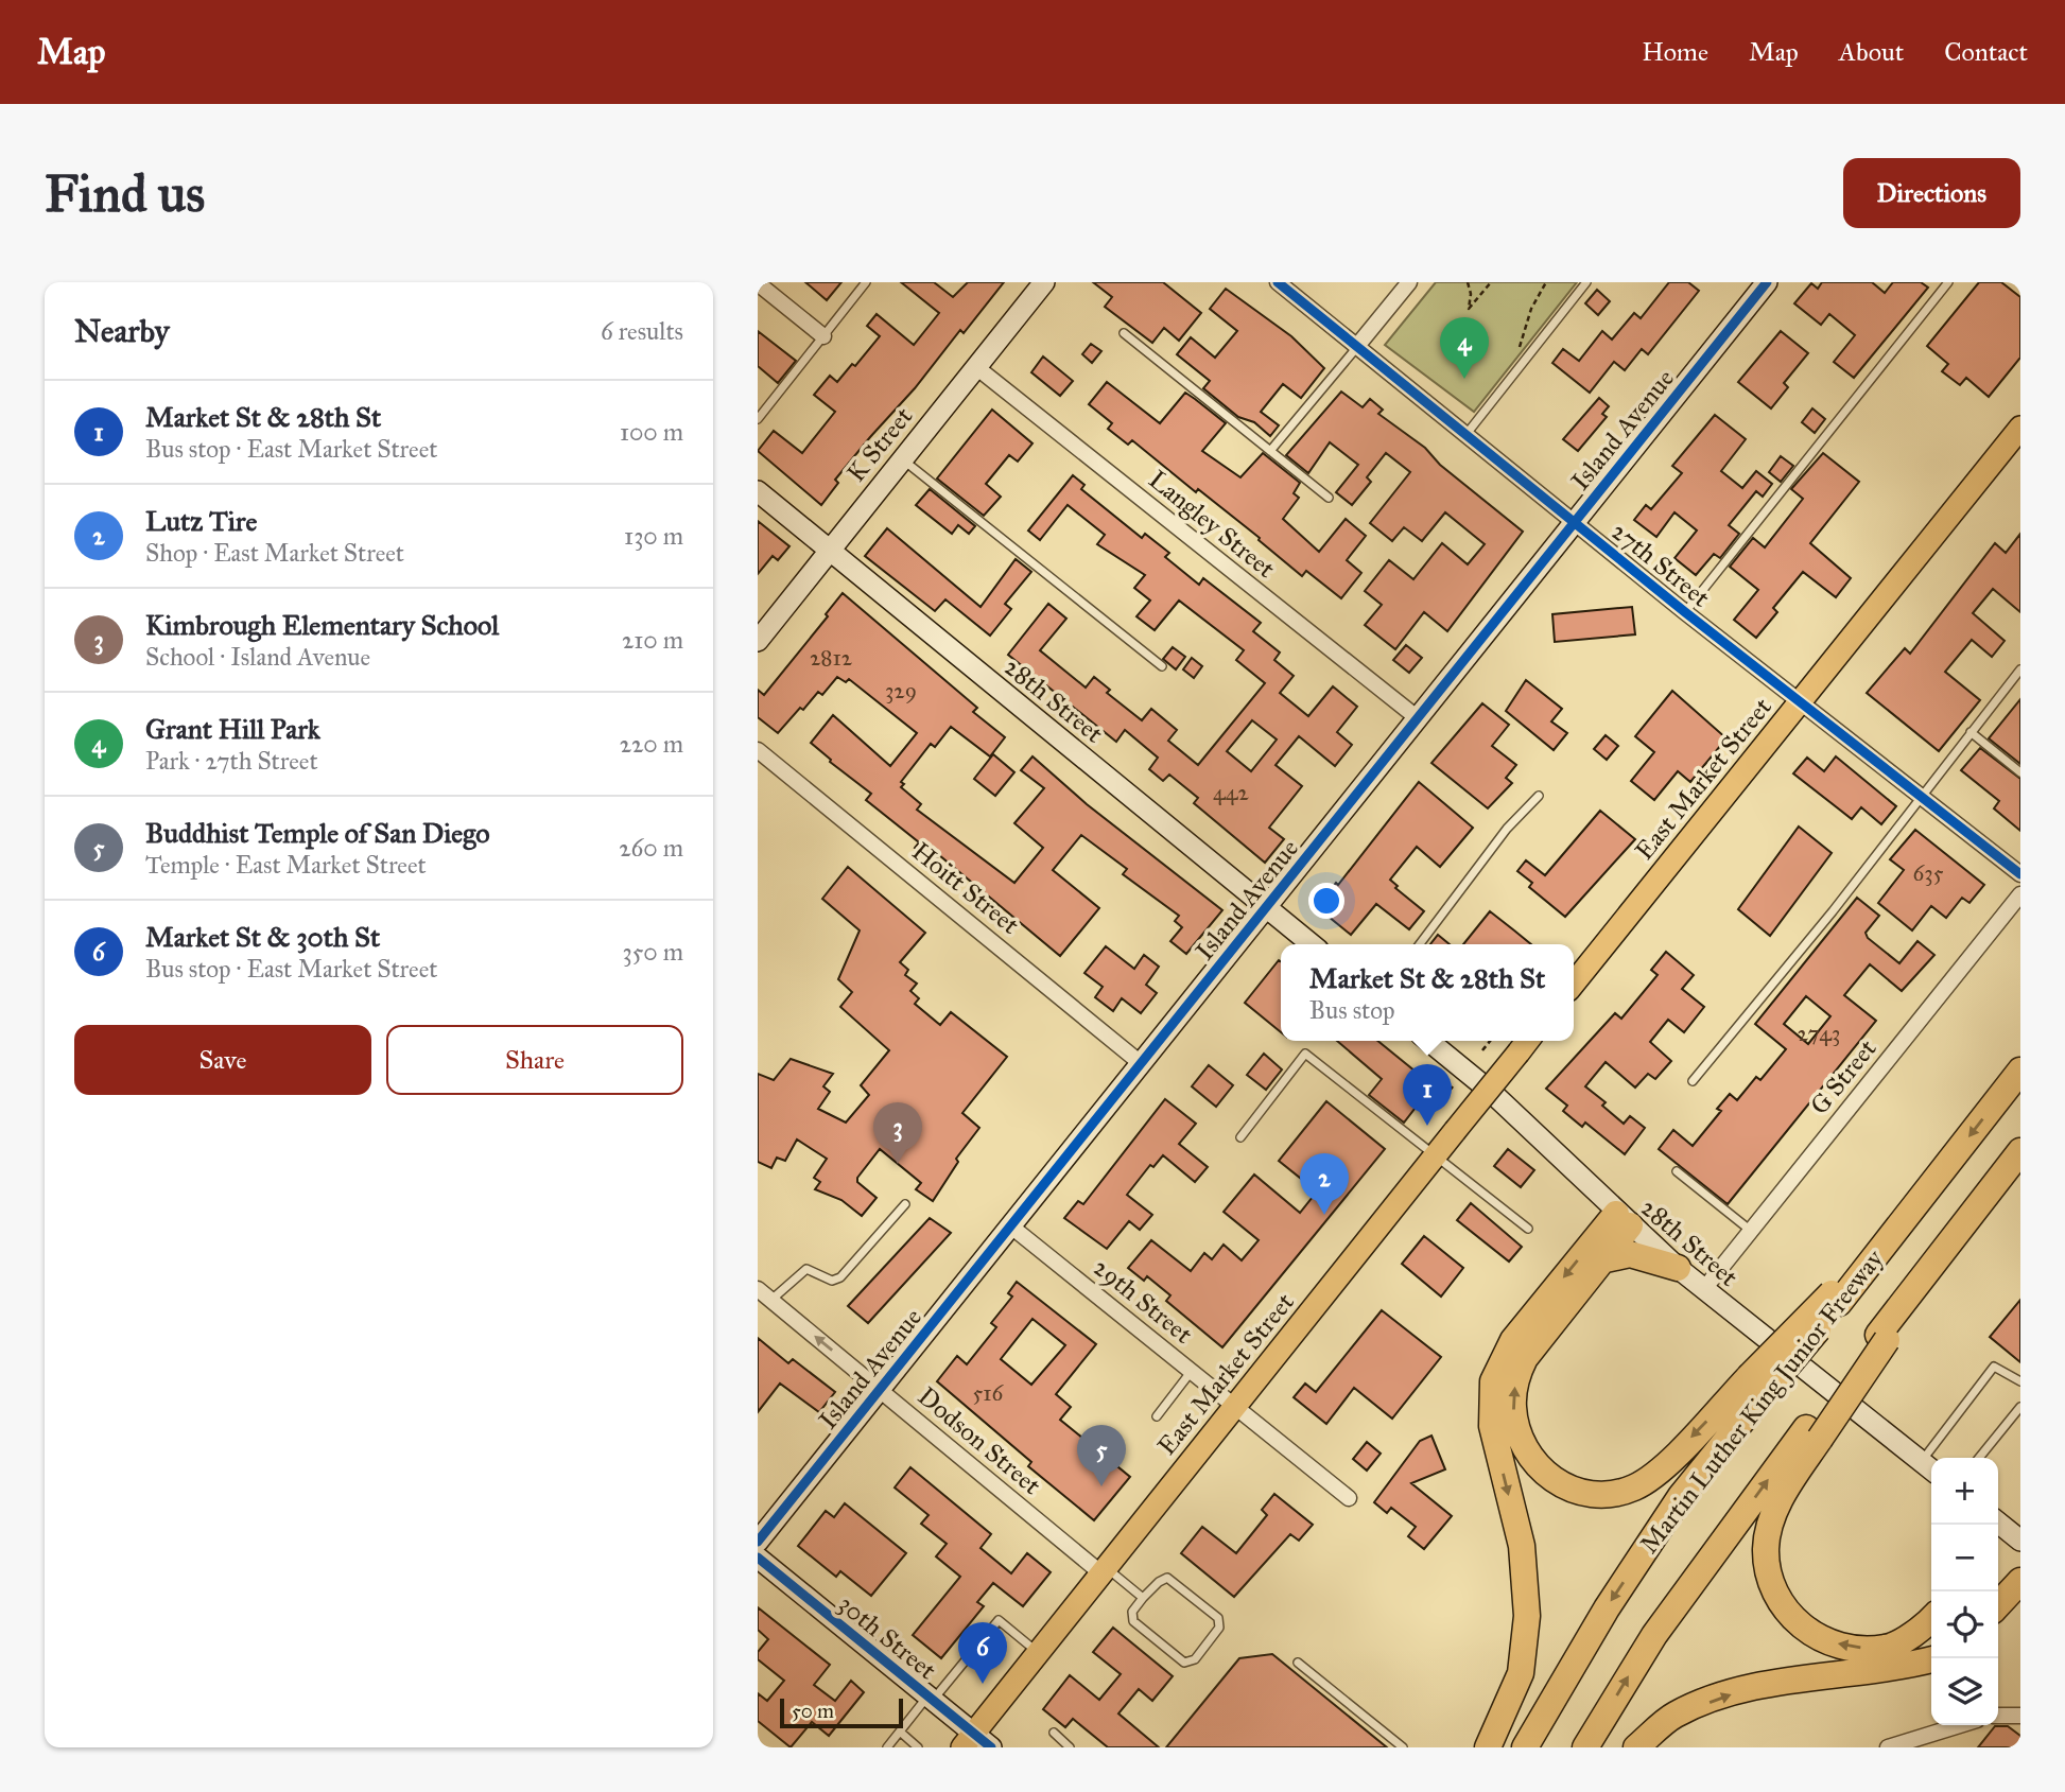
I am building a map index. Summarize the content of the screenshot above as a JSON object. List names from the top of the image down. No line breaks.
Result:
{"streets":{"highway":["Martin Luther King Junior Freeway"],"main road":["East Market Street"],"street":["Island Avenue","K Street","Langley Street","27th Street","28th Street","Hoitt Street","G Street","29th Street","Dodson Street","30th Street"]},"crossings":[["Island Avenue","Langley Street"],["Island Avenue","27th Street"],["Island Avenue","28th Street"],["Island Avenue","Hoitt Street"],["Island Avenue","29th Street"],["Island Avenue","Dodson Street"],["K Street","Langley Street"],["K Street","28th Street"],["27th Street","East Market Street"],["28th Street","G Street"],["East Market Street","29th Street"],["East Market Street","Dodson Street"],["East Market Street","30th Street"]],"house_numbers":["2812","329","442","635","2743","516"],"scale_bar":"50 m","page":{"header":"Map","nav":["Home","Map","About","Contact"],"buttons":["Directions",["Save","Share"]],"title":"Find us","heading":["Nearby","6 results"],"pins":["4","1","3","2","5","6"],"list":[{"mark":"1","name":"Market St & 28th St","note":"Bus stop · East Market Street","value":"100 m"},{"mark":"2","name":"Lutz Tire","note":"Shop · East Market Street","value":"130 m"},{"mark":"3","name":"Kimbrough Elementary School","note":"School · Island Avenue","value":"210 m"},{"mark":"4","name":"Grant Hill Park","note":"Park · 27th Street","value":"220 m"},{"mark":"5","name":"Buddhist Temple of San Diego","note":"Temple · East Market Street","value":"260 m"},{"mark":"6","name":"Market St & 30th St","note":"Bus stop · East Market Street","value":"350 m"}],"popup":["Market St & 28th St","Bus stop"],"map_buttons":["+","−"],"scale":"50 m"}}
